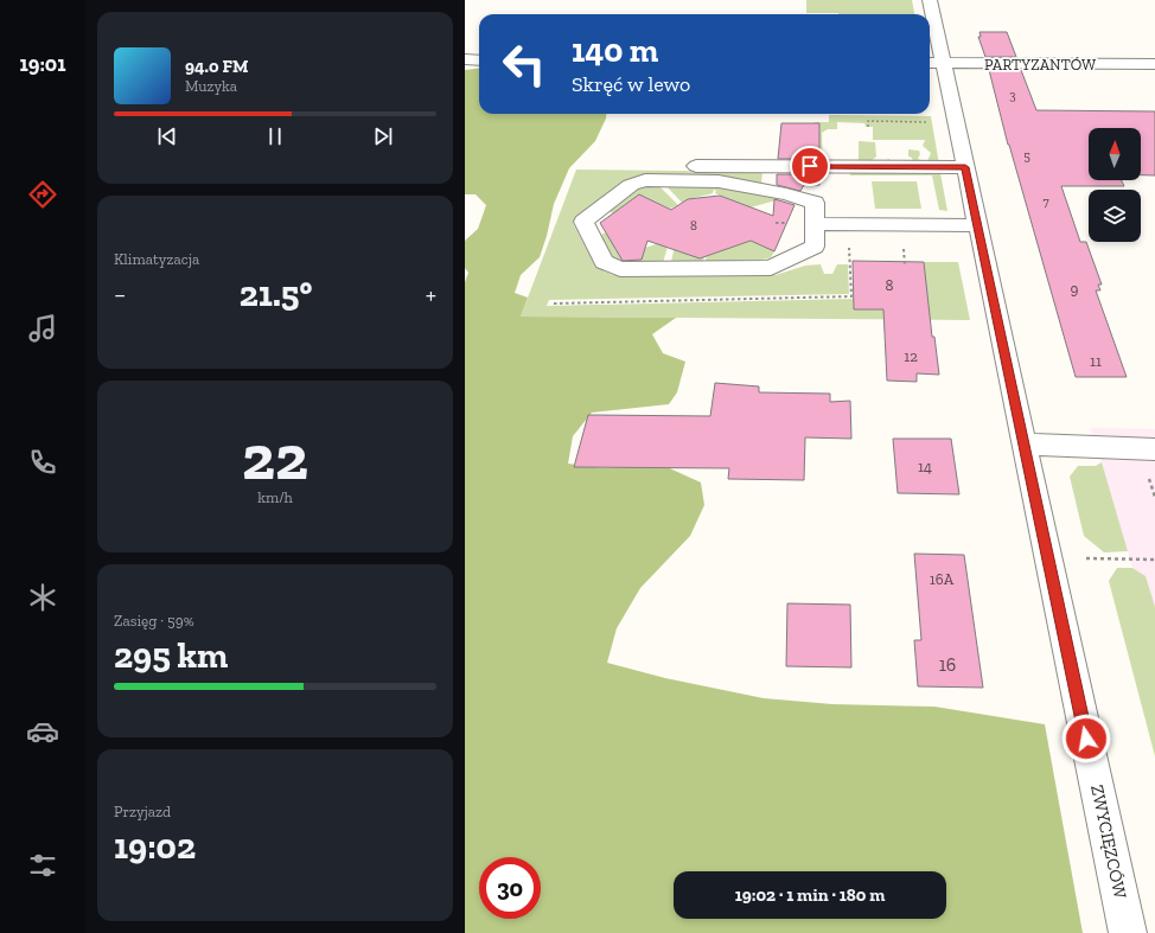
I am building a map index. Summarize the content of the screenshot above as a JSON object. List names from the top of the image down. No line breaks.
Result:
{"streets":{"street":["PARTYZANTÓW","ZWYCIĘZCÓW"]},"crossings":[["PARTYZANTÓW","ZWYCIĘZCÓW"]],"house_numbers":["3","5","7","8","8","9","12","11","14","16A","16"],"north":"top","page":{"tabs":"19:01","turn":["140 m","Skręć w lewo"],"song":["94.0 FM","Muzyka"],"tile":["Klimatyzacja",["22","km/h"],["Zasięg · 59%","295 km"],["Przyjazd","19:02"]],"heat":["−","21.5°","+"],"limit":"30","trip":"19:02 · 1 min · 180 m"}}
